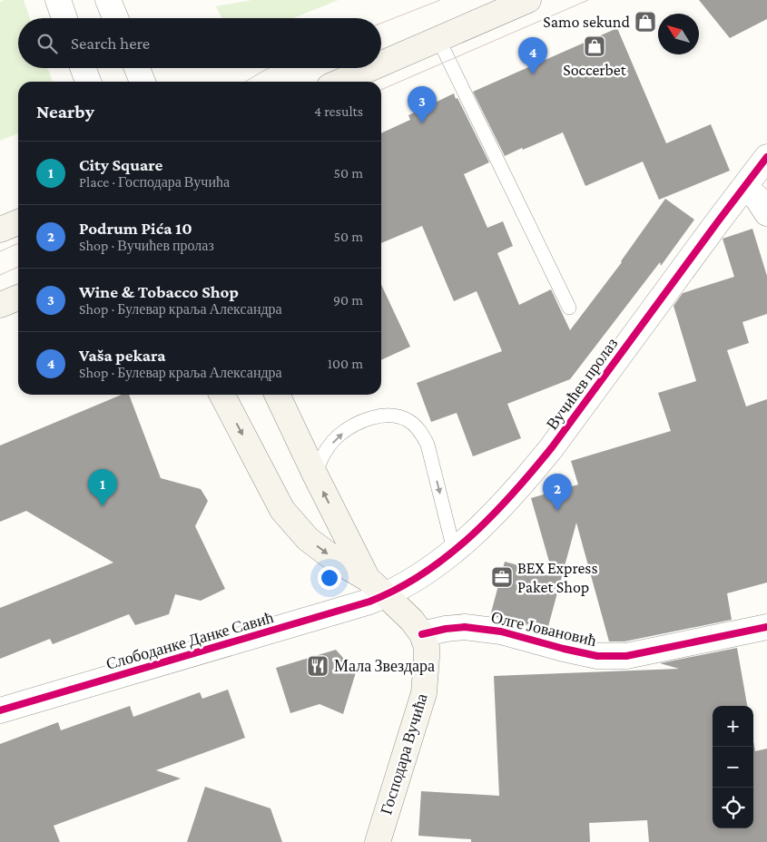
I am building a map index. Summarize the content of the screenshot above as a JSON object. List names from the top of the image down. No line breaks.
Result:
{"streets":{"main road":["Господара Вучића"],"street":["Вучићев пролаз","Олге Јовановић","Слободанке Данке Савић"]},"crossings":[["Вучићев пролаз","Слободанке Данке Савић"],["Вучићев пролаз","Господара Вучића"],["Олге Јовановић","Господара Вучића"],["Слободанке Данке Савић","Господара Вучића"]],"places":{"shop":["Samo sekund","Soccerbet"],"office":["BEX Express Paket Shop"],"restaurant":["Мала Звездара"]},"north":"top left","page":{"search":"Search here","pins":["4","3","1","2"],"heading":["Nearby","4 results"],"list":[{"mark":"1","name":"City Square","note":"Place · Господара Вучића","value":"50 m"},{"mark":"2","name":"Podrum Pića 10","note":"Shop · Вучићев пролаз","value":"50 m"},{"mark":"3","name":"Wine & Tobacco Shop","note":"Shop · Булевар краља Александра","value":"90 m"},{"mark":"4","name":"Vaša pekara","note":"Shop · Булевар краља Александра","value":"100 m"}],"map_buttons":["+","−"]}}
